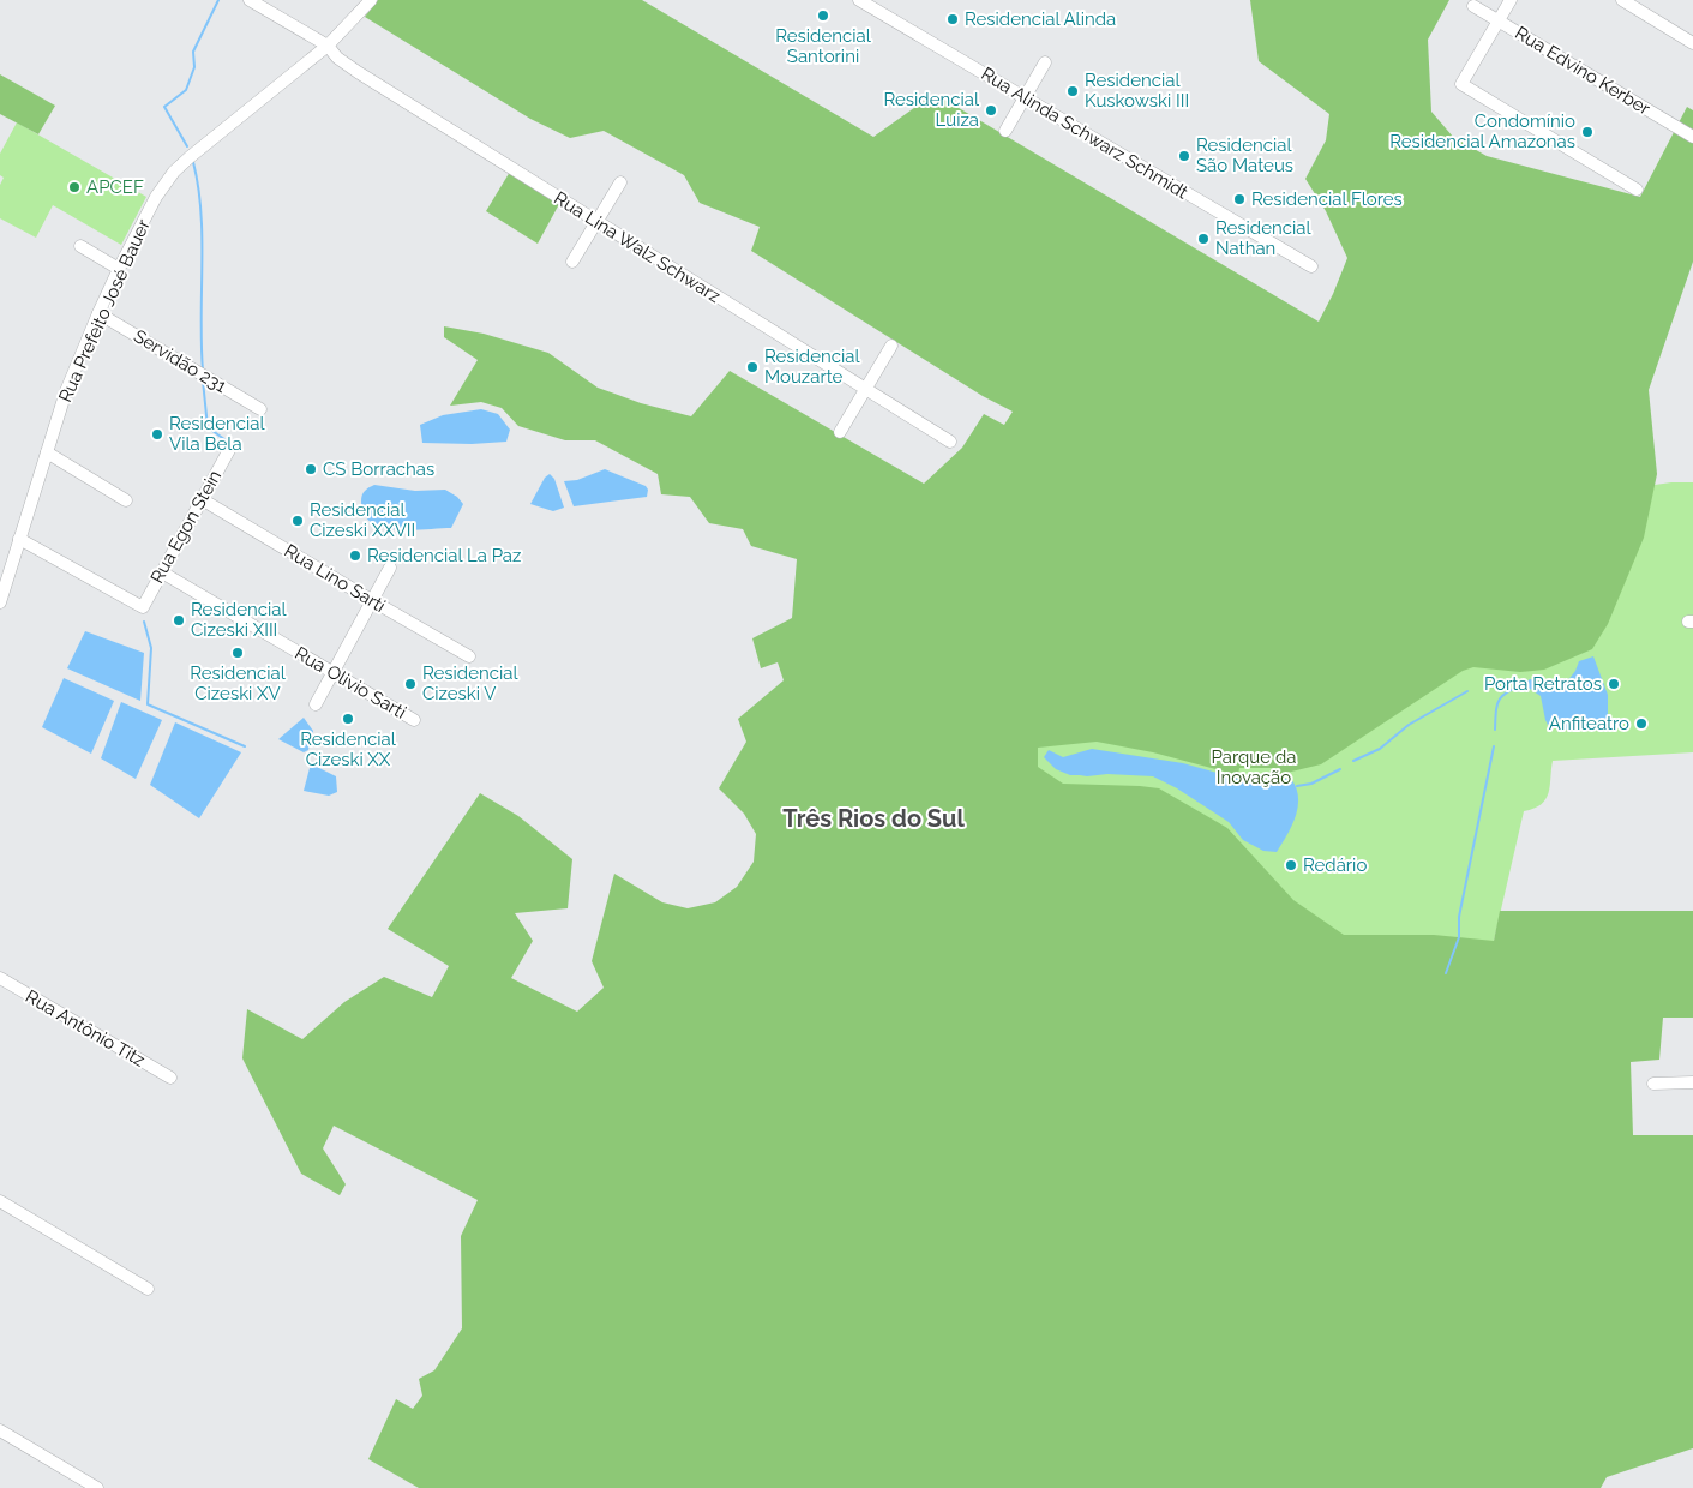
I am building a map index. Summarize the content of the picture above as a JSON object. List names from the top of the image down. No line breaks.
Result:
{"streets":{"street":["Rua Edvino Kerber","Rua Alinda Schwarz Schmidt","Rua Lina Walz Schwarz","Rua Prefeito José Bauer","Servidão 231","Rua Egon Stein","Rua Lino Sarti","Rua Olivio Sarti","Rua Antônio Titz"]},"crossings":[["Rua Lina Walz Schwarz","Rua Prefeito José Bauer"],["Rua Prefeito José Bauer","Servidão 231"],["Rua Prefeito José Bauer","Rua Egon Stein"],["Rua Egon Stein","Rua Lino Sarti"],["Rua Egon Stein","Rua Olivio Sarti"]],"districts":["Três Rios do Sul"],"parks":["Parque da Inovação"],"places":["Residencial Santorini","Residencial Alinda","Residencial Kuskowski III","Residencial Luiza","Condomínio Residencial Amazonas","Residencial São Mateus","APCEF","Residencial Flores","Residencial Nathan","Residencial Mouzarte","Residencial Vila Bela","CS Borrachas","Residencial Cizeski XXVII","Residencial La Paz","Residencial Cizeski XIII","Residencial Cizeski XV","Residencial Cizeski V","Porta Retratos","Residencial Cizeski XX","Anfiteatro","Redário"]}
